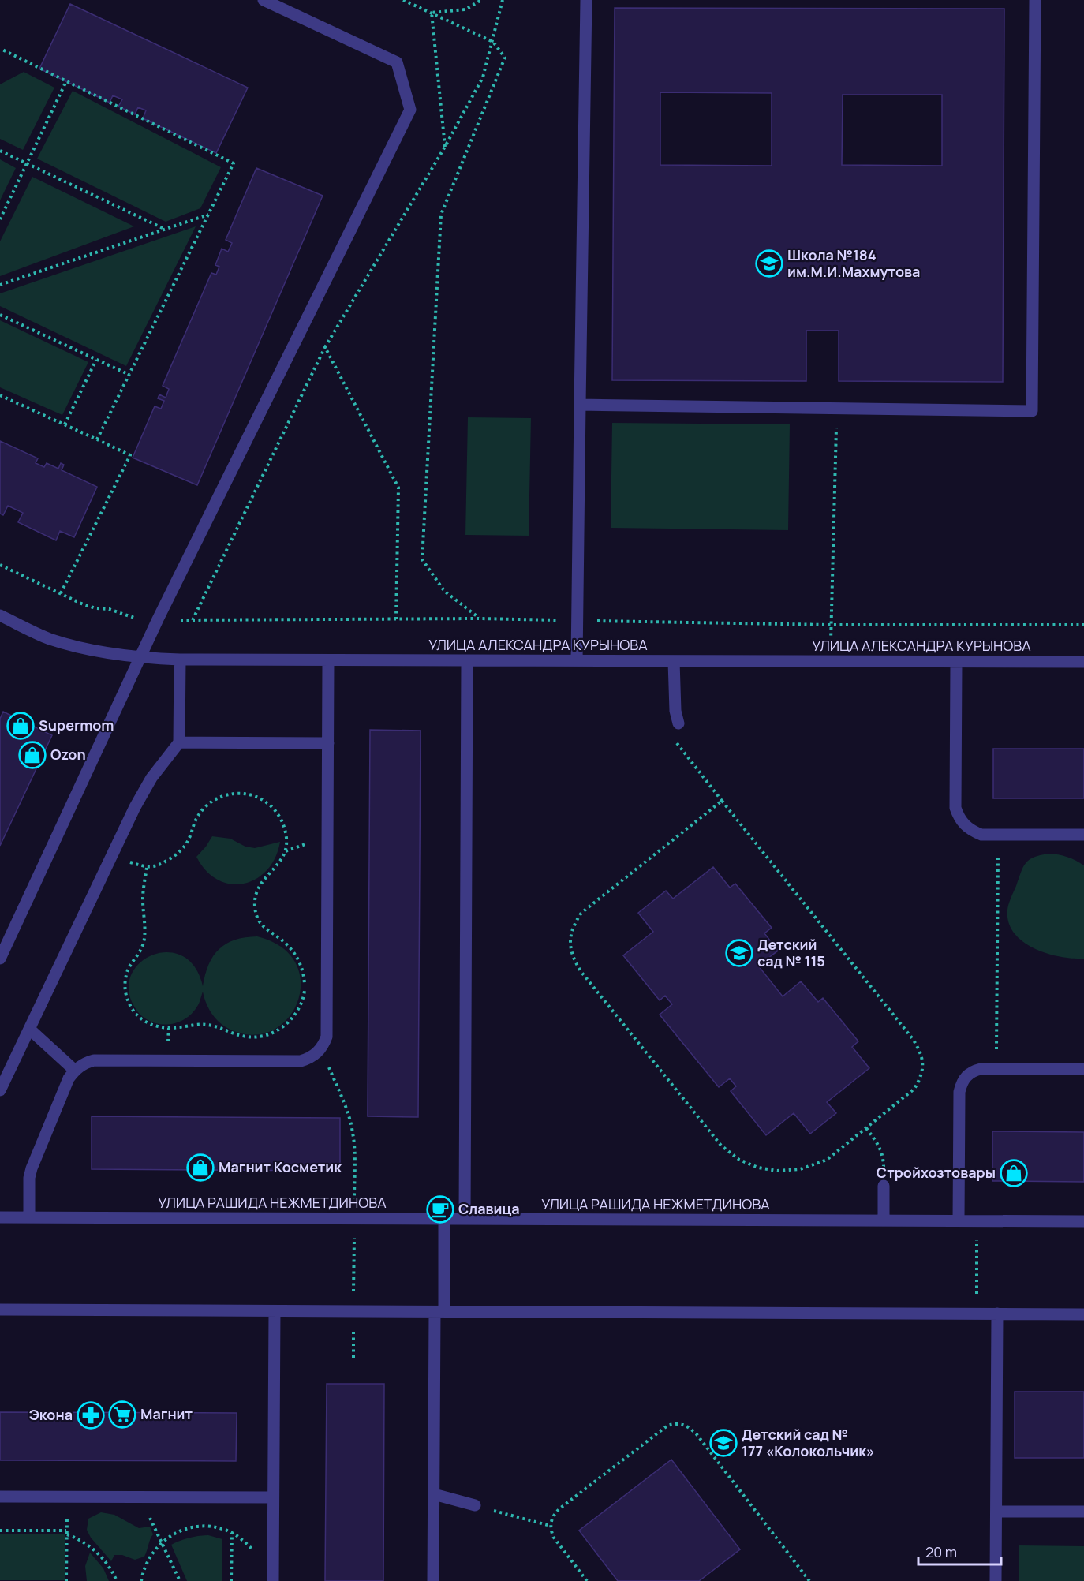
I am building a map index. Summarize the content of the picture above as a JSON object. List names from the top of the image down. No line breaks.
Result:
{"streets":{"street":["УЛИЦА АЛЕКСАНДРА КУРЫНОВА","УЛИЦА РАШИДА НЕЖМЕТДИНОВА"]},"places":{"school or university":["Школа №184 им.М.И.Махмутова","Детский сад № 115","Детский сад № 177 «Колокольчик»"],"shop":["Supermom","Ozon","Магнит Косметик","Стройхозтовары"],"cafe":["Славица"],"supermarket":["Магнит"],"pharmacy":["Экона"]},"scale_bar":"20 m"}
